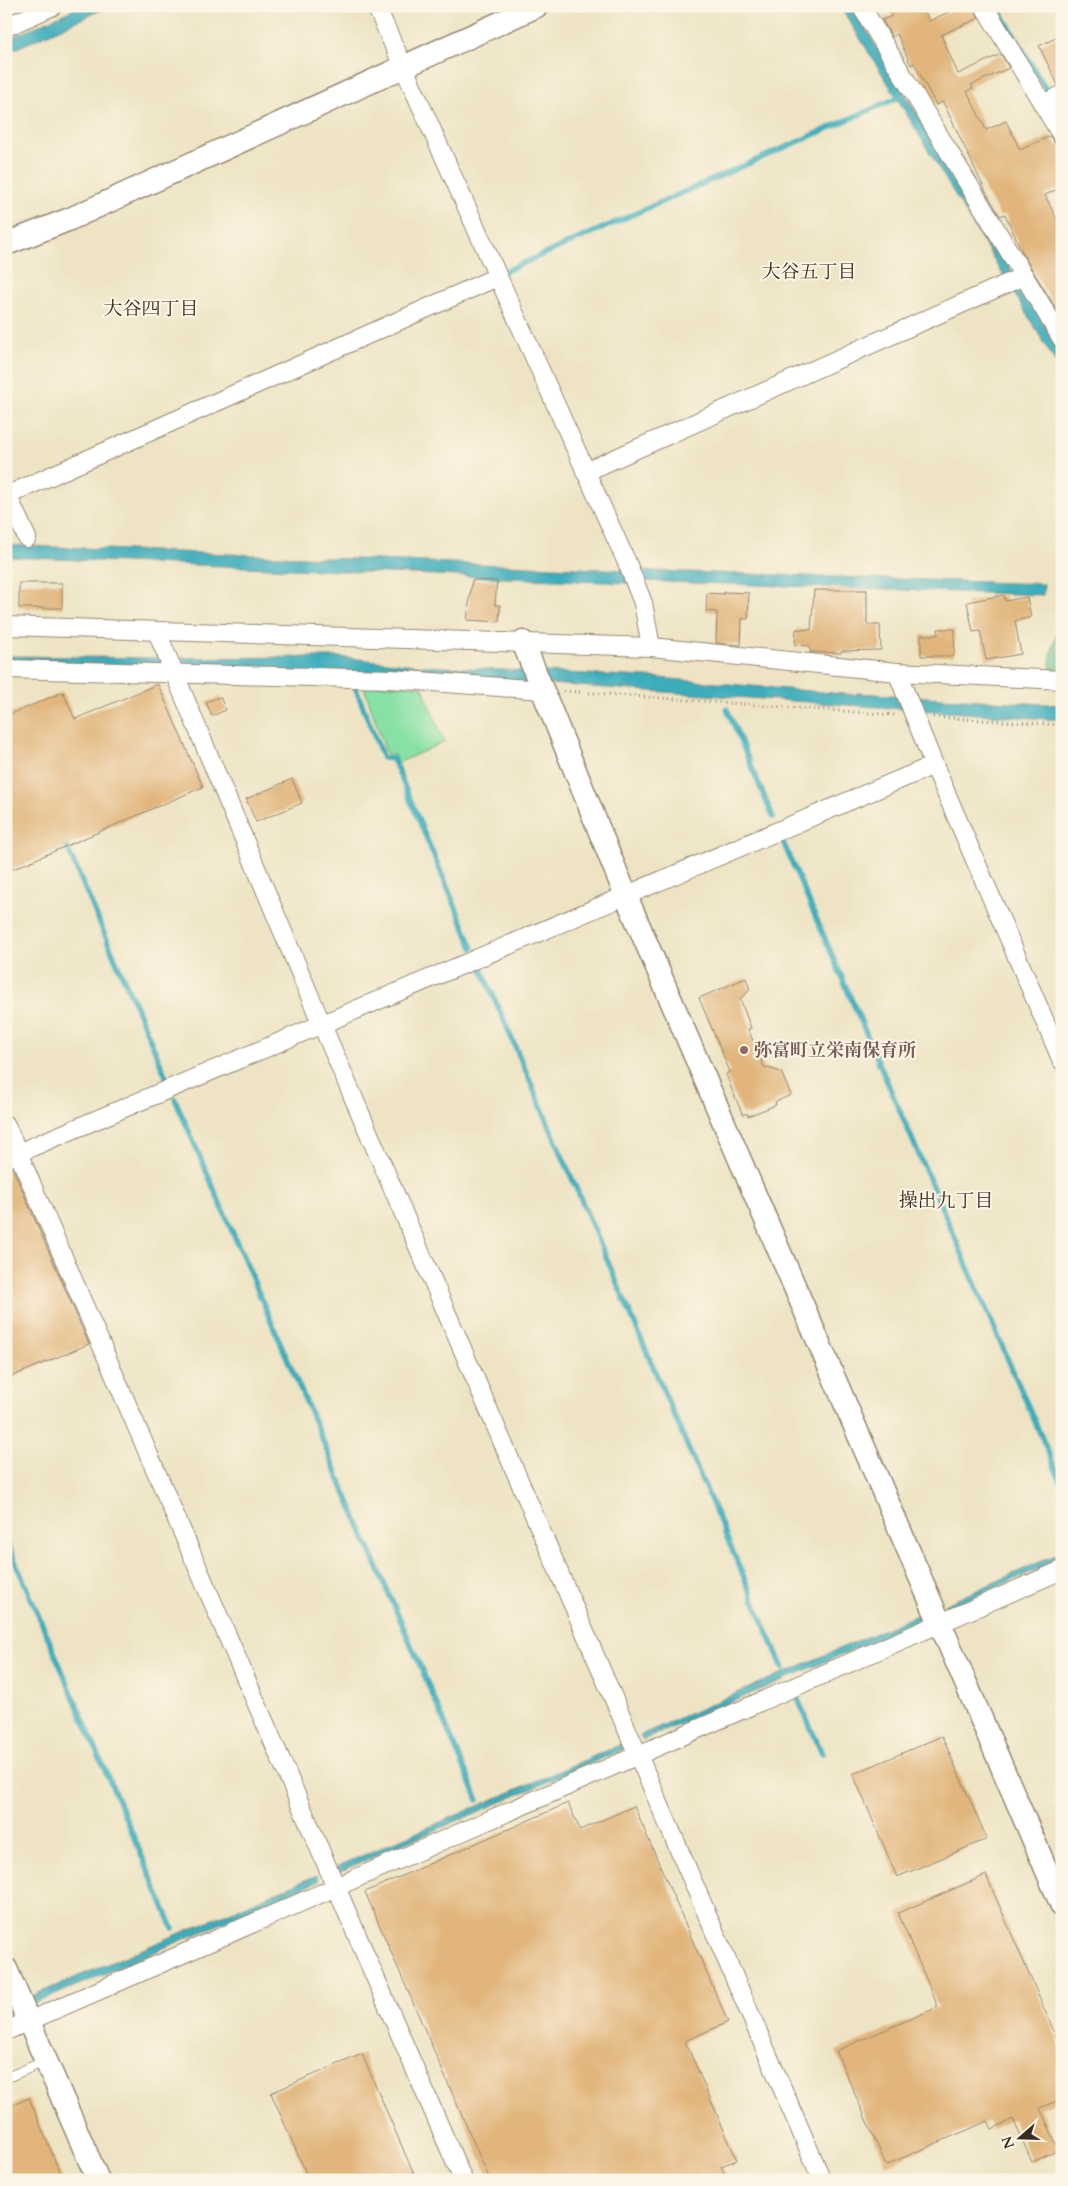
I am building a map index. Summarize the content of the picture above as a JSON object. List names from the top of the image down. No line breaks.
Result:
{"districts":["大谷五丁目","大谷四丁目","操出九丁目"],"places":["弥富町立栄南保育所"],"north":"left"}
